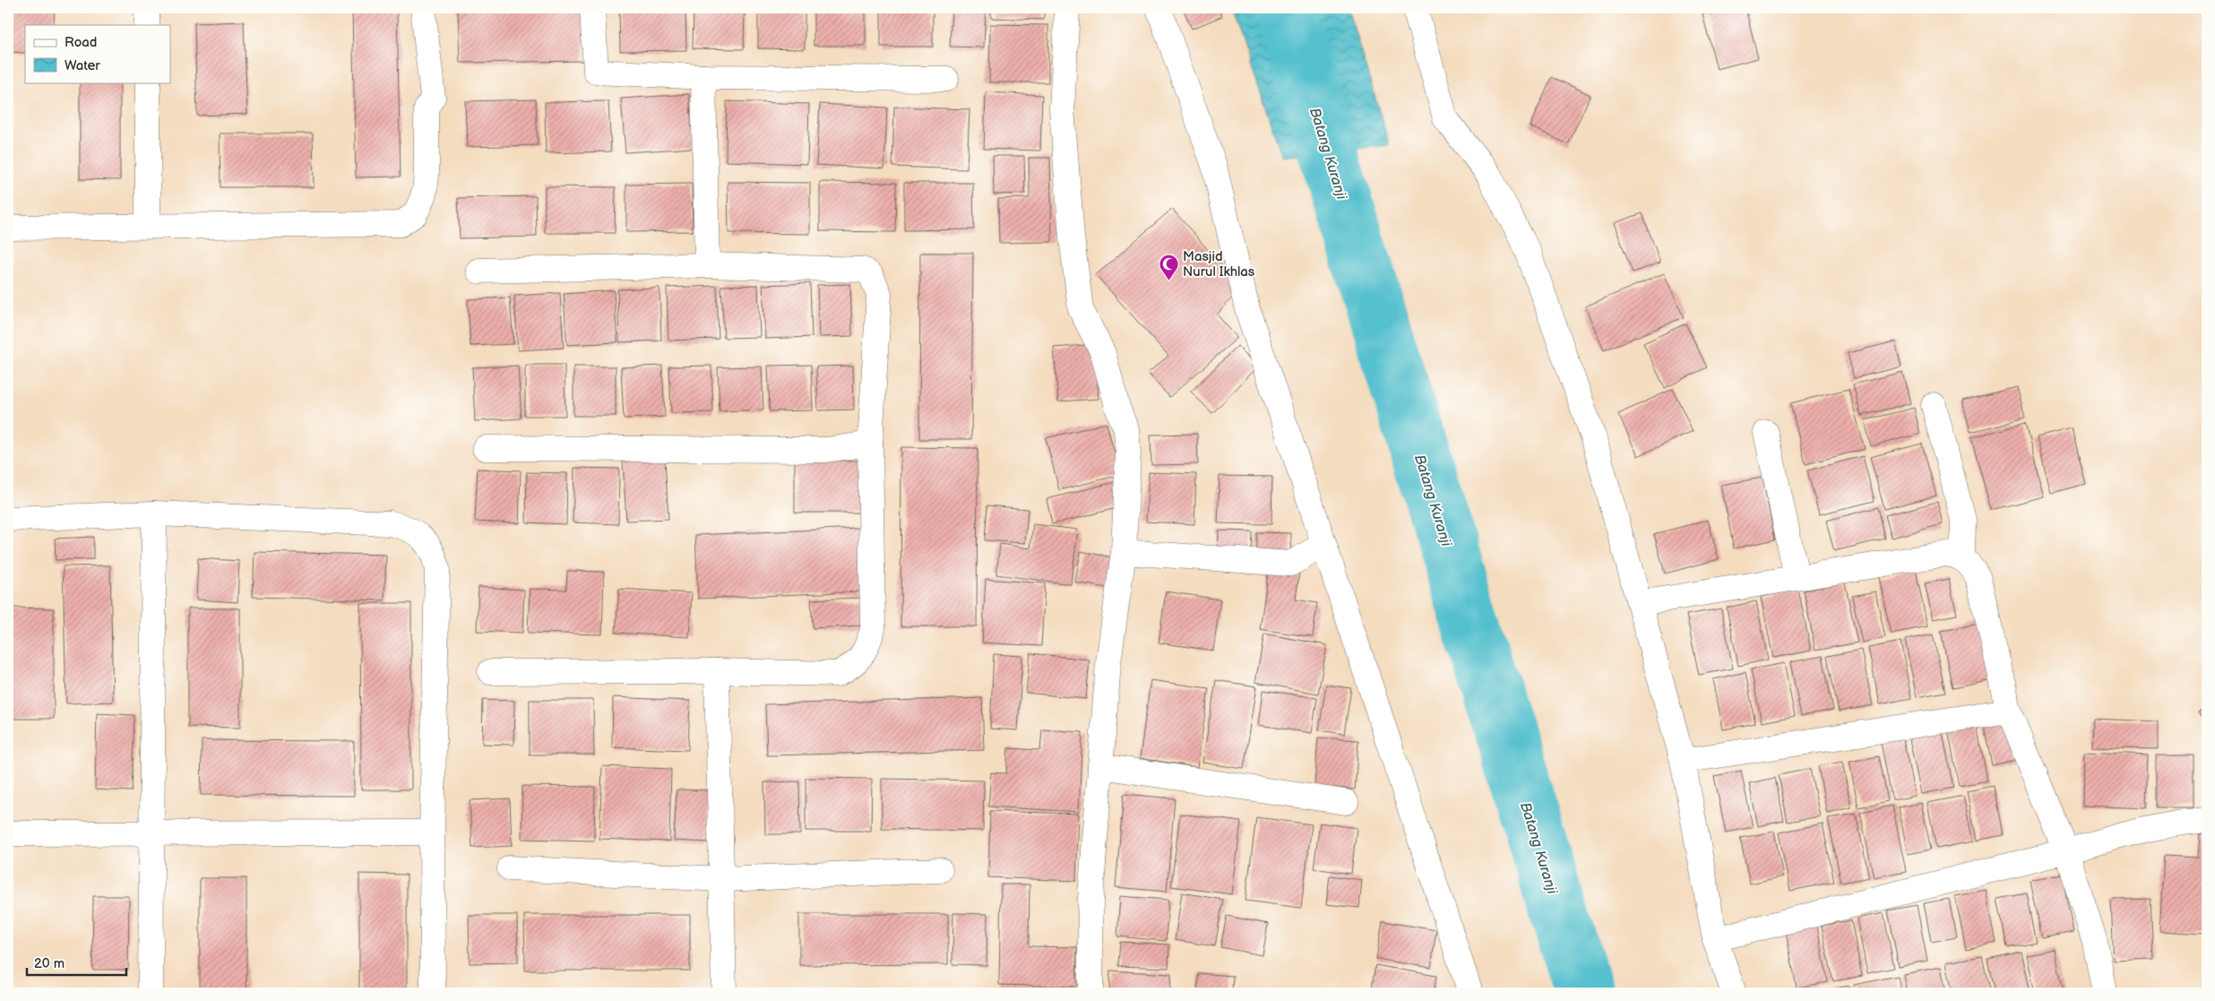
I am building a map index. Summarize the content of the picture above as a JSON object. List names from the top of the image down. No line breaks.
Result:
{"water":["Batang Kuranji"],"places":{"mosque":["Masjid Nurul Ikhlas"]},"legend":["Road","Water"],"scale_bar":"20 m"}
